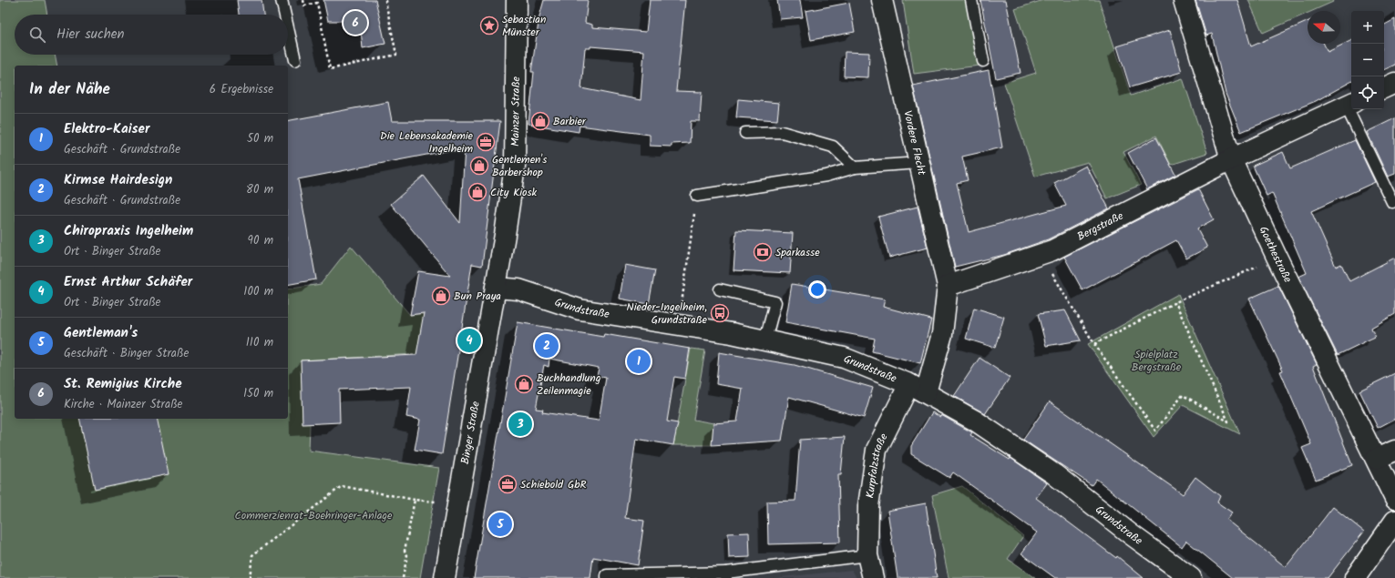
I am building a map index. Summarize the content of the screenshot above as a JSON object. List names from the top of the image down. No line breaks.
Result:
{"streets":{"street":["Mainzer Straße","Vordere Flecht","Bergstraße","Goethestraße","Grundstraße","Binger Straße","Kurpfalzstraße"]},"crossings":[["Mainzer Straße","Grundstraße"],["Mainzer Straße","Binger Straße"],["Vordere Flecht","Bergstraße"],["Bergstraße","Goethestraße"],["Grundstraße","Binger Straße"],["Grundstraße","Kurpfalzstraße"]],"parks":["Spielplatz Bergstraße","Commerzienrat-Boehringer-Anlage"],"places":{"place":["Sebastian Münster"],"shop":["Barbier","Gentlemen's Barbershop","City Kiosk","Bun Praya","Buchhandlung Zeilenmagie"],"office":["Die Lebensakademie Ingelheim","Schiebold GbR"],"bank":["Sparkasse"],"bus stop":["Nieder-Ingelheim, Grundstraße"]},"north":"left","page":{"pins":["6","4","2","1","3","5"],"map_buttons":["+","−"],"search":"Hier suchen","heading":["In der Nähe","6 Ergebnisse"],"list":[{"mark":"1","name":"Elektro-Kaiser","note":"Geschäft · Grundstraße","value":"50 m"},{"mark":"2","name":"Kirmse Hairdesign","note":"Geschäft · Grundstraße","value":"80 m"},{"mark":"3","name":"Chiropraxis Ingelheim","note":"Ort · Binger Straße","value":"90 m"},{"mark":"4","name":"Ernst Arthur Schäfer","note":"Ort · Binger Straße","value":"100 m"},{"mark":"5","name":"Gentleman's","note":"Geschäft · Binger Straße","value":"110 m"},{"mark":"6","name":"St. Remigius Kirche","note":"Kirche · Mainzer Straße","value":"150 m"}]}}
